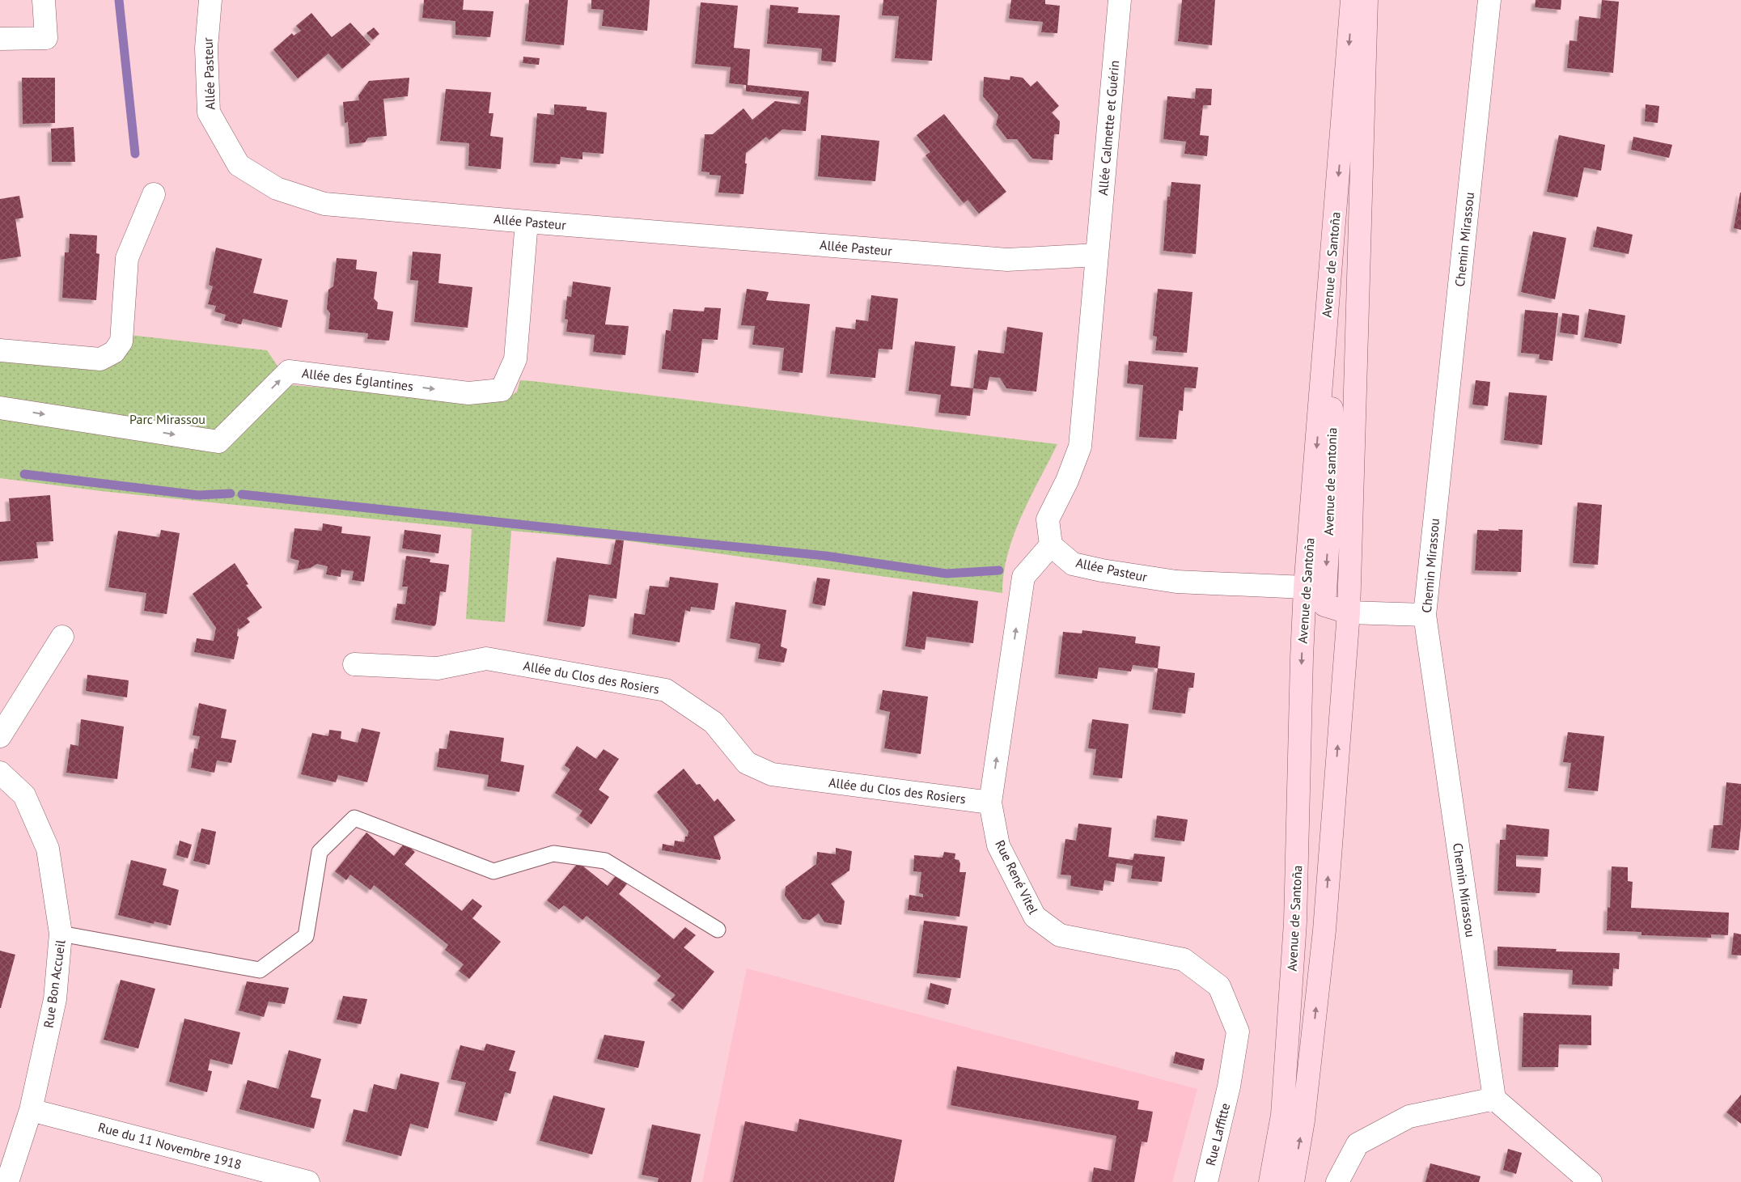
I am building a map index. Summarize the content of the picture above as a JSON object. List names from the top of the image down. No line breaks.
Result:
{"streets":{"main road":["Avenue de Santoña","Avenue de santonia"],"street":["Allée Pasteur","Allée Calmette et Guérin","Chemin Mirassou","Allée des Églantines","Allée du Clos des Rosiers","Rue René Vitel","Rue Bon Accueil","Rue Laffitte","Rue du 11 Novembre 1918"]},"crossings":[["Allée Pasteur","Allée Calmette et Guérin"],["Allée Pasteur","Avenue de Santoña"],["Allée Pasteur","Allée des Églantines"],["Allée Pasteur","Rue René Vitel"],["Avenue de Santoña","Avenue de santonia"],["Allée du Clos des Rosiers","Rue René Vitel"],["Rue René Vitel","Rue Laffitte"],["Rue Bon Accueil","Rue du 11 Novembre 1918"]],"one_way":["Avenue de santonia","Rue René Vitel"],"parks":["Parc Mirassou"]}
